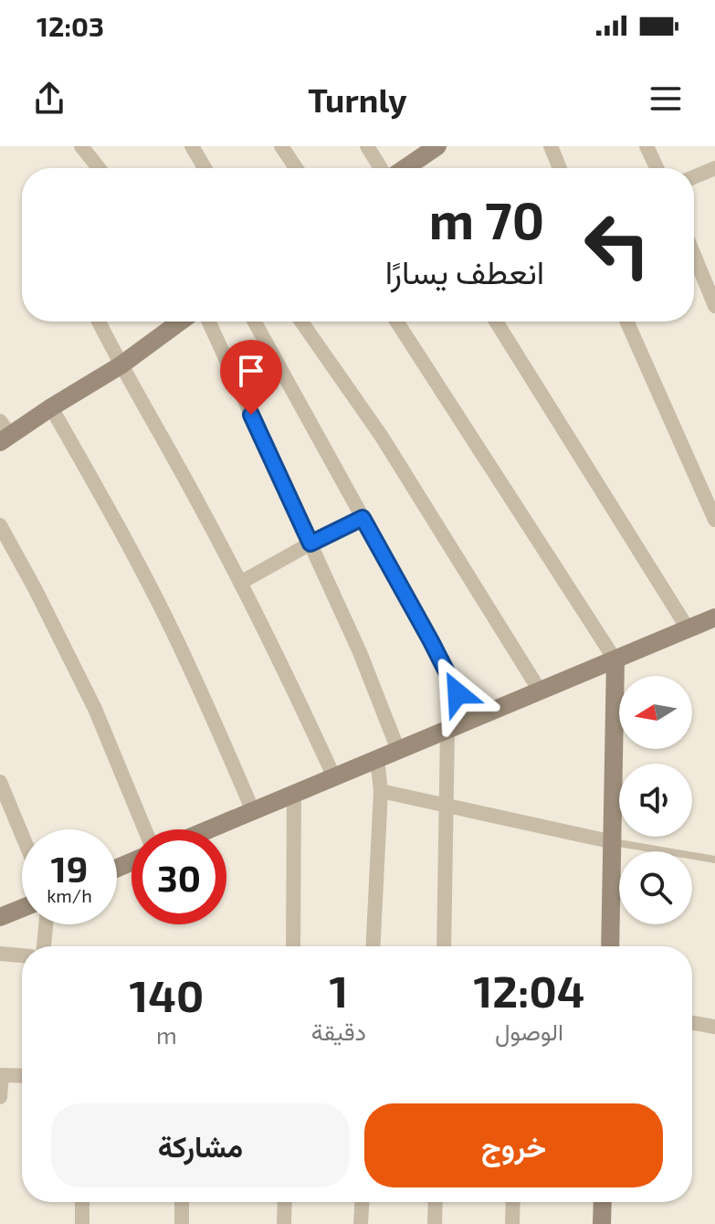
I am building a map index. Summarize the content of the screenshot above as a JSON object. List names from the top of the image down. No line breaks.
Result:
{"north":"left","page":{"status":"12:03","header":"Turnly","turn":["70 m","انعطف يسارًا"],"speed":"19 km/h","limit":"30","eta":["12:04","الوصول","1","دقيقة","140","m"],"buttons":["خروج","مشاركة"]}}
